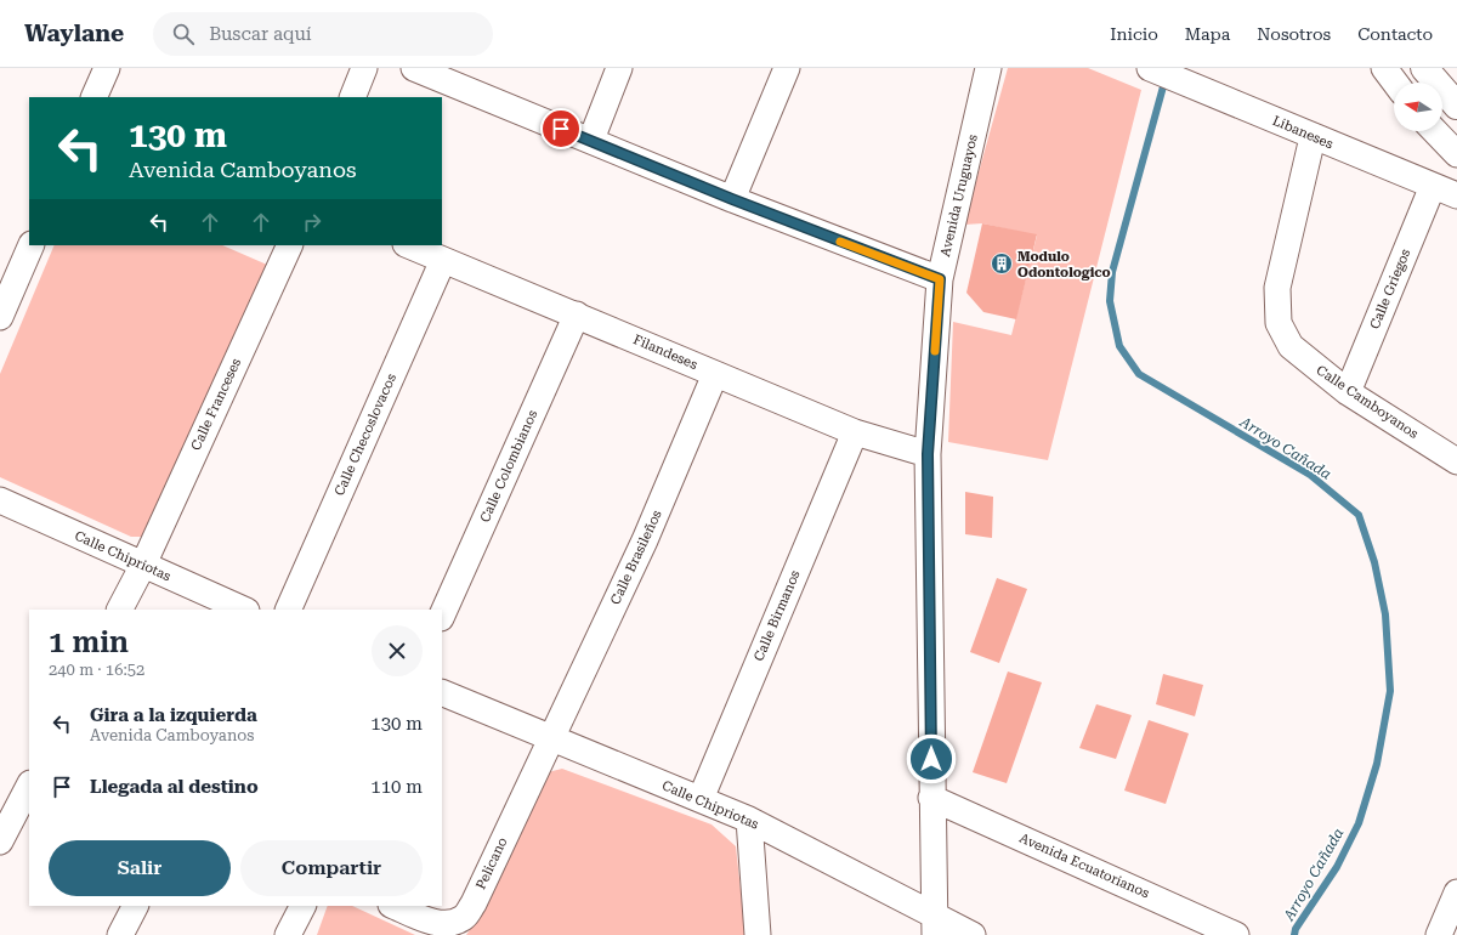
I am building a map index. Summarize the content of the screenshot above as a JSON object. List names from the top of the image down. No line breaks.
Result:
{"streets":{"street":["Libaneses","Avenida Uruguayos","Calle Griegos","Filandeses","Calle Camboyanos","Calle Franceses","Calle Checoslovacos","Calle Colombianos","Calle Chipriotas","Calle Brasileños","Calle Birmanos","Pelicano","Avenida Ecuatorianos"]},"crossings":[["Libaneses","Calle Griegos"],["Libaneses","Calle Camboyanos"],["Avenida Uruguayos","Filandeses"],["Avenida Uruguayos","Calle Chipriotas"],["Avenida Uruguayos","Avenida Ecuatorianos"],["Calle Griegos","Calle Camboyanos"],["Filandeses","Calle Checoslovacos"],["Filandeses","Calle Colombianos"],["Filandeses","Calle Brasileños"],["Filandeses","Calle Birmanos"],["Calle Franceses","Calle Chipriotas"],["Calle Chipriotas","Calle Brasileños"],["Calle Chipriotas","Calle Birmanos"],["Calle Chipriotas","Pelicano"],["Calle Brasileños","Pelicano"]],"water":["Arroyo Cañada"],"places":{"building":["Modulo Odontologico"]},"north":"left","page":{"header":"Waylane","search":"Buscar aquí","nav":["Inicio","Mapa","Nosotros","Contacto"],"turn":["130 m","Avenida Camboyanos"],"heading":["1 min","240 m · 16:52"],"list":[{"name":"Gira a la izquierda","note":"Avenida Camboyanos","value":"130 m"},{"name":"Llegada al destino","value":"110 m"}],"buttons":["Salir","Compartir"]}}
